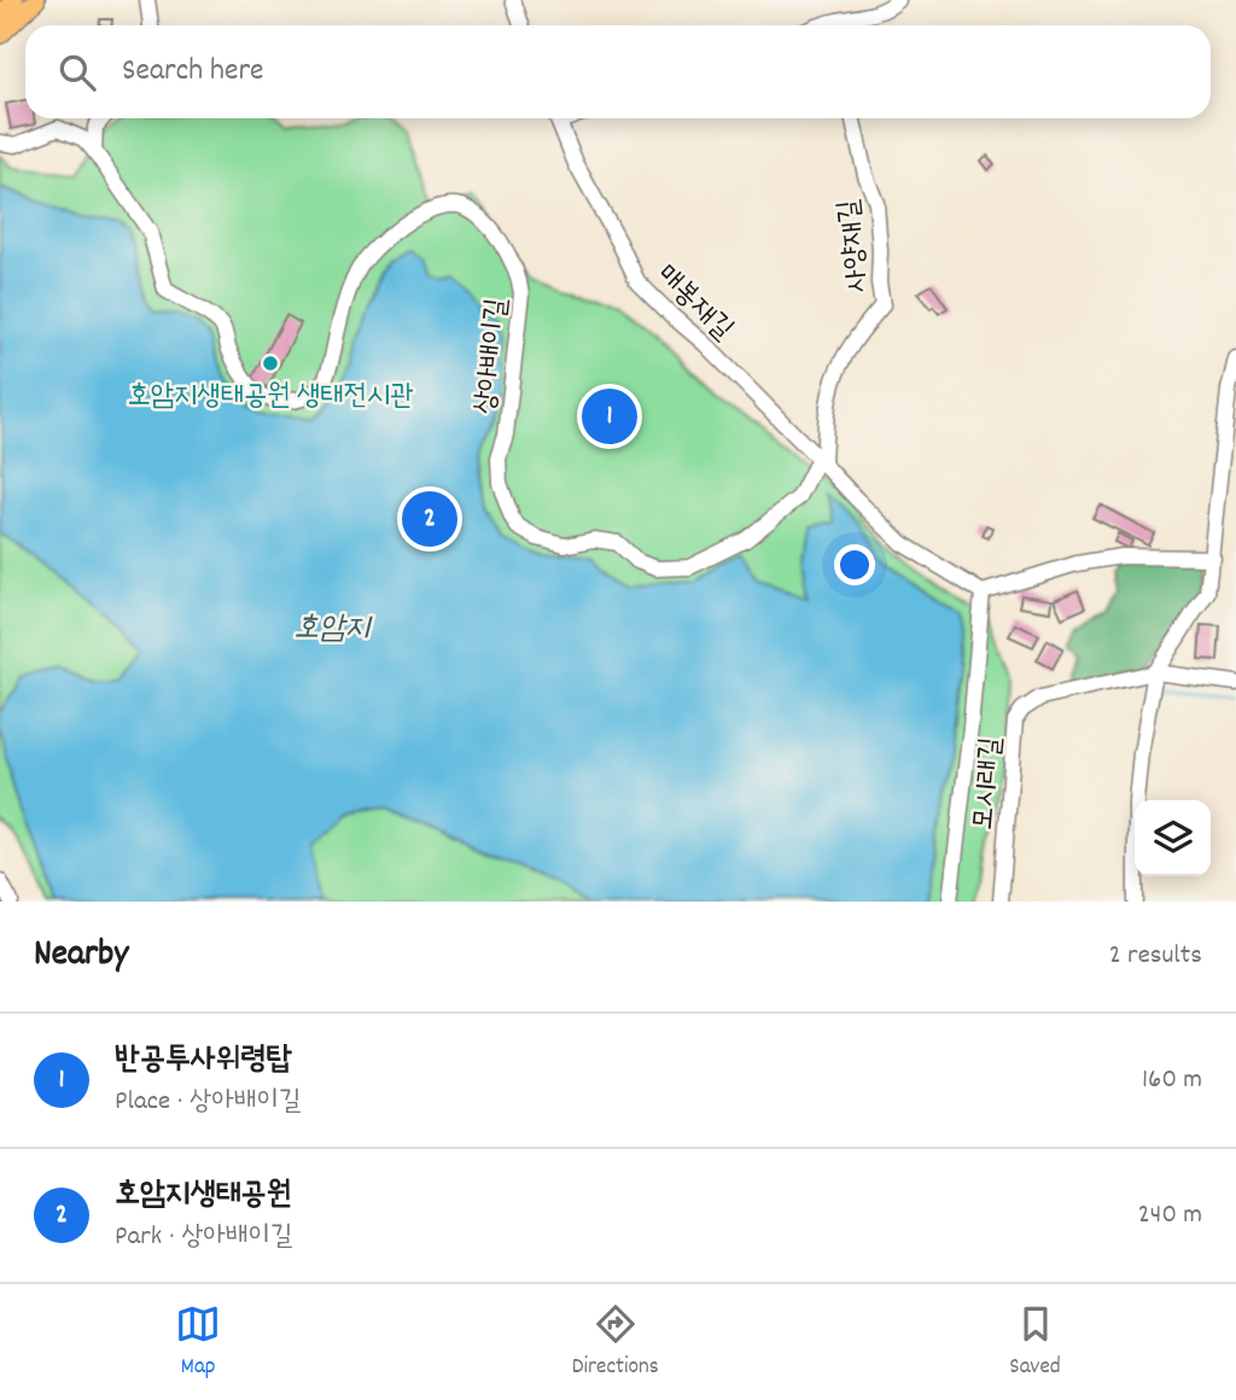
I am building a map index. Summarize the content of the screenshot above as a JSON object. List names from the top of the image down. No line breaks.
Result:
{"streets":{"street":["사양재길","매봉재길","상아배이길","모시래길"]},"crossings":[["사양재길","매봉재길"],["사양재길","상아배이길"],["매봉재길","상아배이길"]],"water":["호암지"],"places":["호암지생태공원 생태전시관"],"page":{"search":"Search here","pins":["1","2"],"heading":["Nearby","2 results"],"list":[{"mark":"1","name":"반공투사위령탑","note":"Place · 상아배이길","value":"160 m"},{"mark":"2","name":"호암지생태공원","note":"Park · 상아배이길","value":"240 m"}],"nav":["Map","Directions","Saved"]}}
